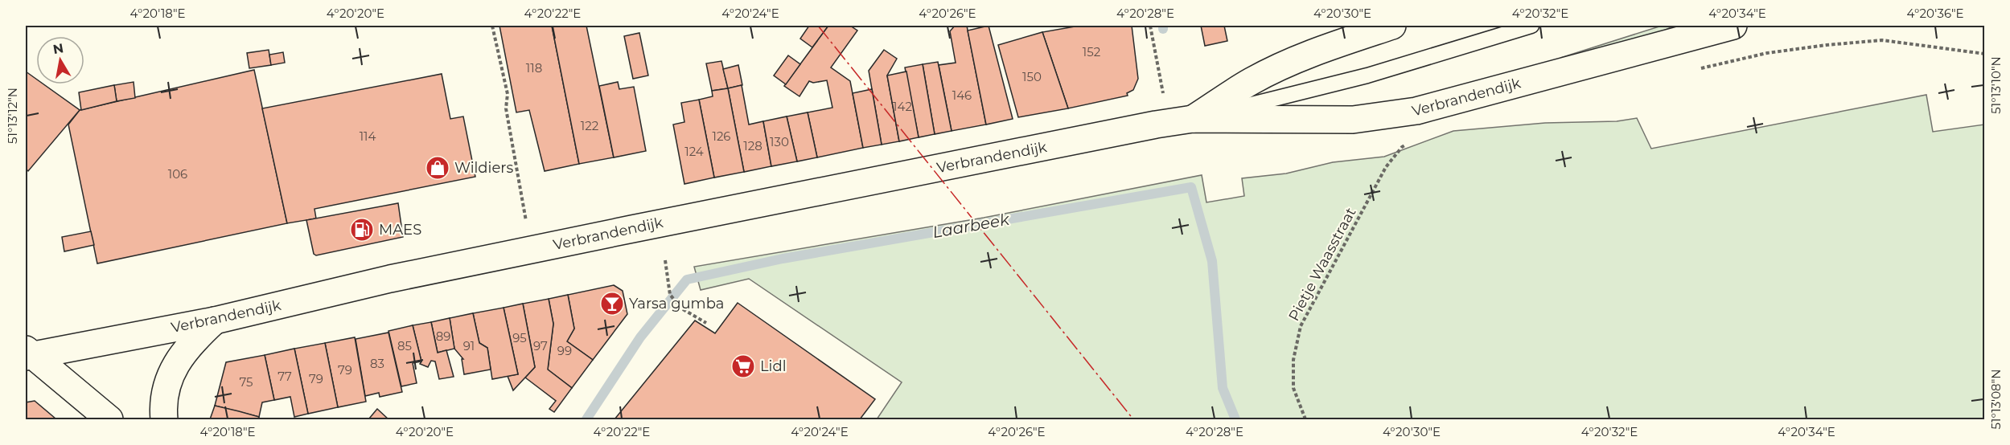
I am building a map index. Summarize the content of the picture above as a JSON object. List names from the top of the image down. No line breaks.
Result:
{"streets":{"main road":["Verbrandendijk"],"path":["Pietje Waasstraat"]},"water":["Laarbeek"],"places":{"shop":["Wildiers"],"fuel station":["MAES"],"bar":["Yarsa gumba"],"supermarket":["Lidl"]},"house_numbers":["152","118","150","146","142","122","114","126","130","128","124","106","89","95","85","91","97","99","83","79","77","79","75"],"north":"top","coordinates":["4°20'18\"E","4°20'20\"E","4°20'22\"E","4°20'24\"E","4°20'26\"E","4°20'28\"E","4°20'30\"E","4°20'32\"E","4°20'34\"E","4°20'36\"E","51°13'10\"N","51°13'12\"N","51°13'08\"N"]}
